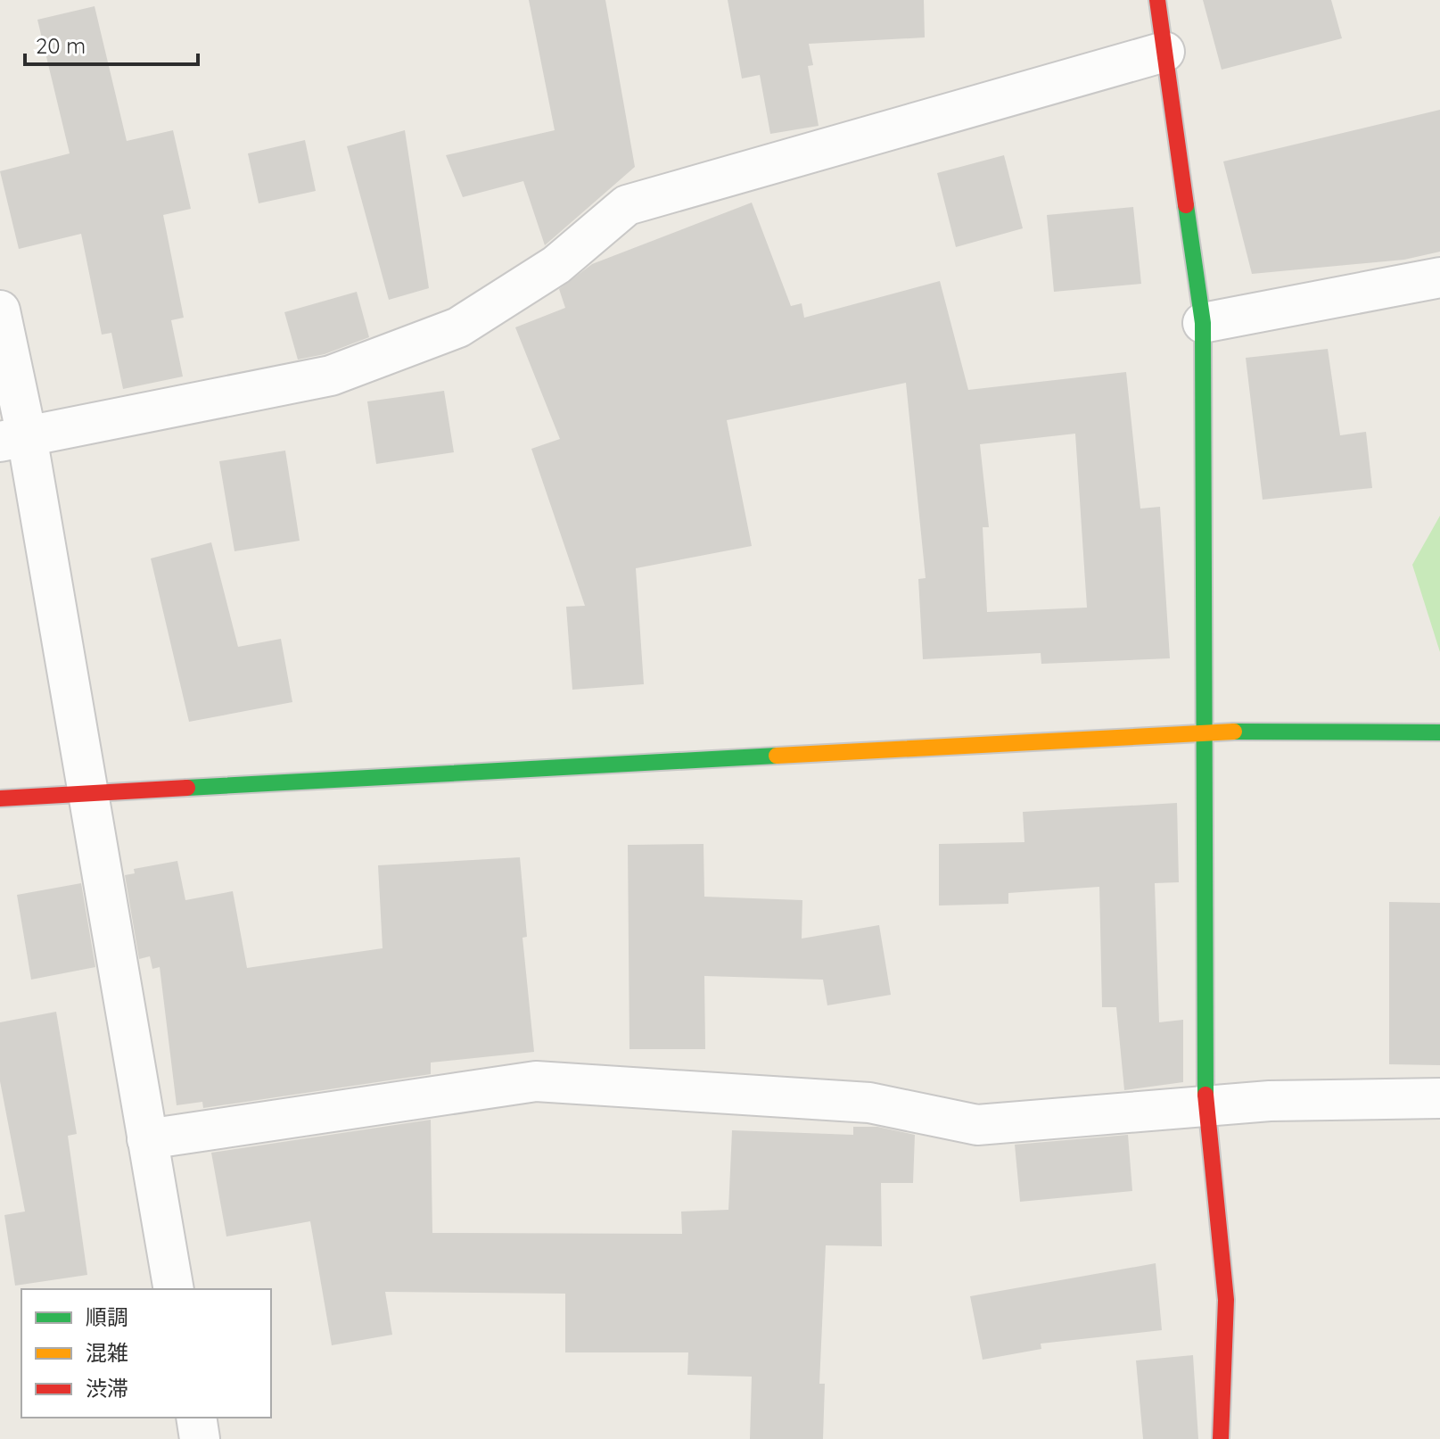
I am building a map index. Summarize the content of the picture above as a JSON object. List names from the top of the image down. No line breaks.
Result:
{"legend":["順調","混雑","渋滞"],"scale_bar":"20 m"}
